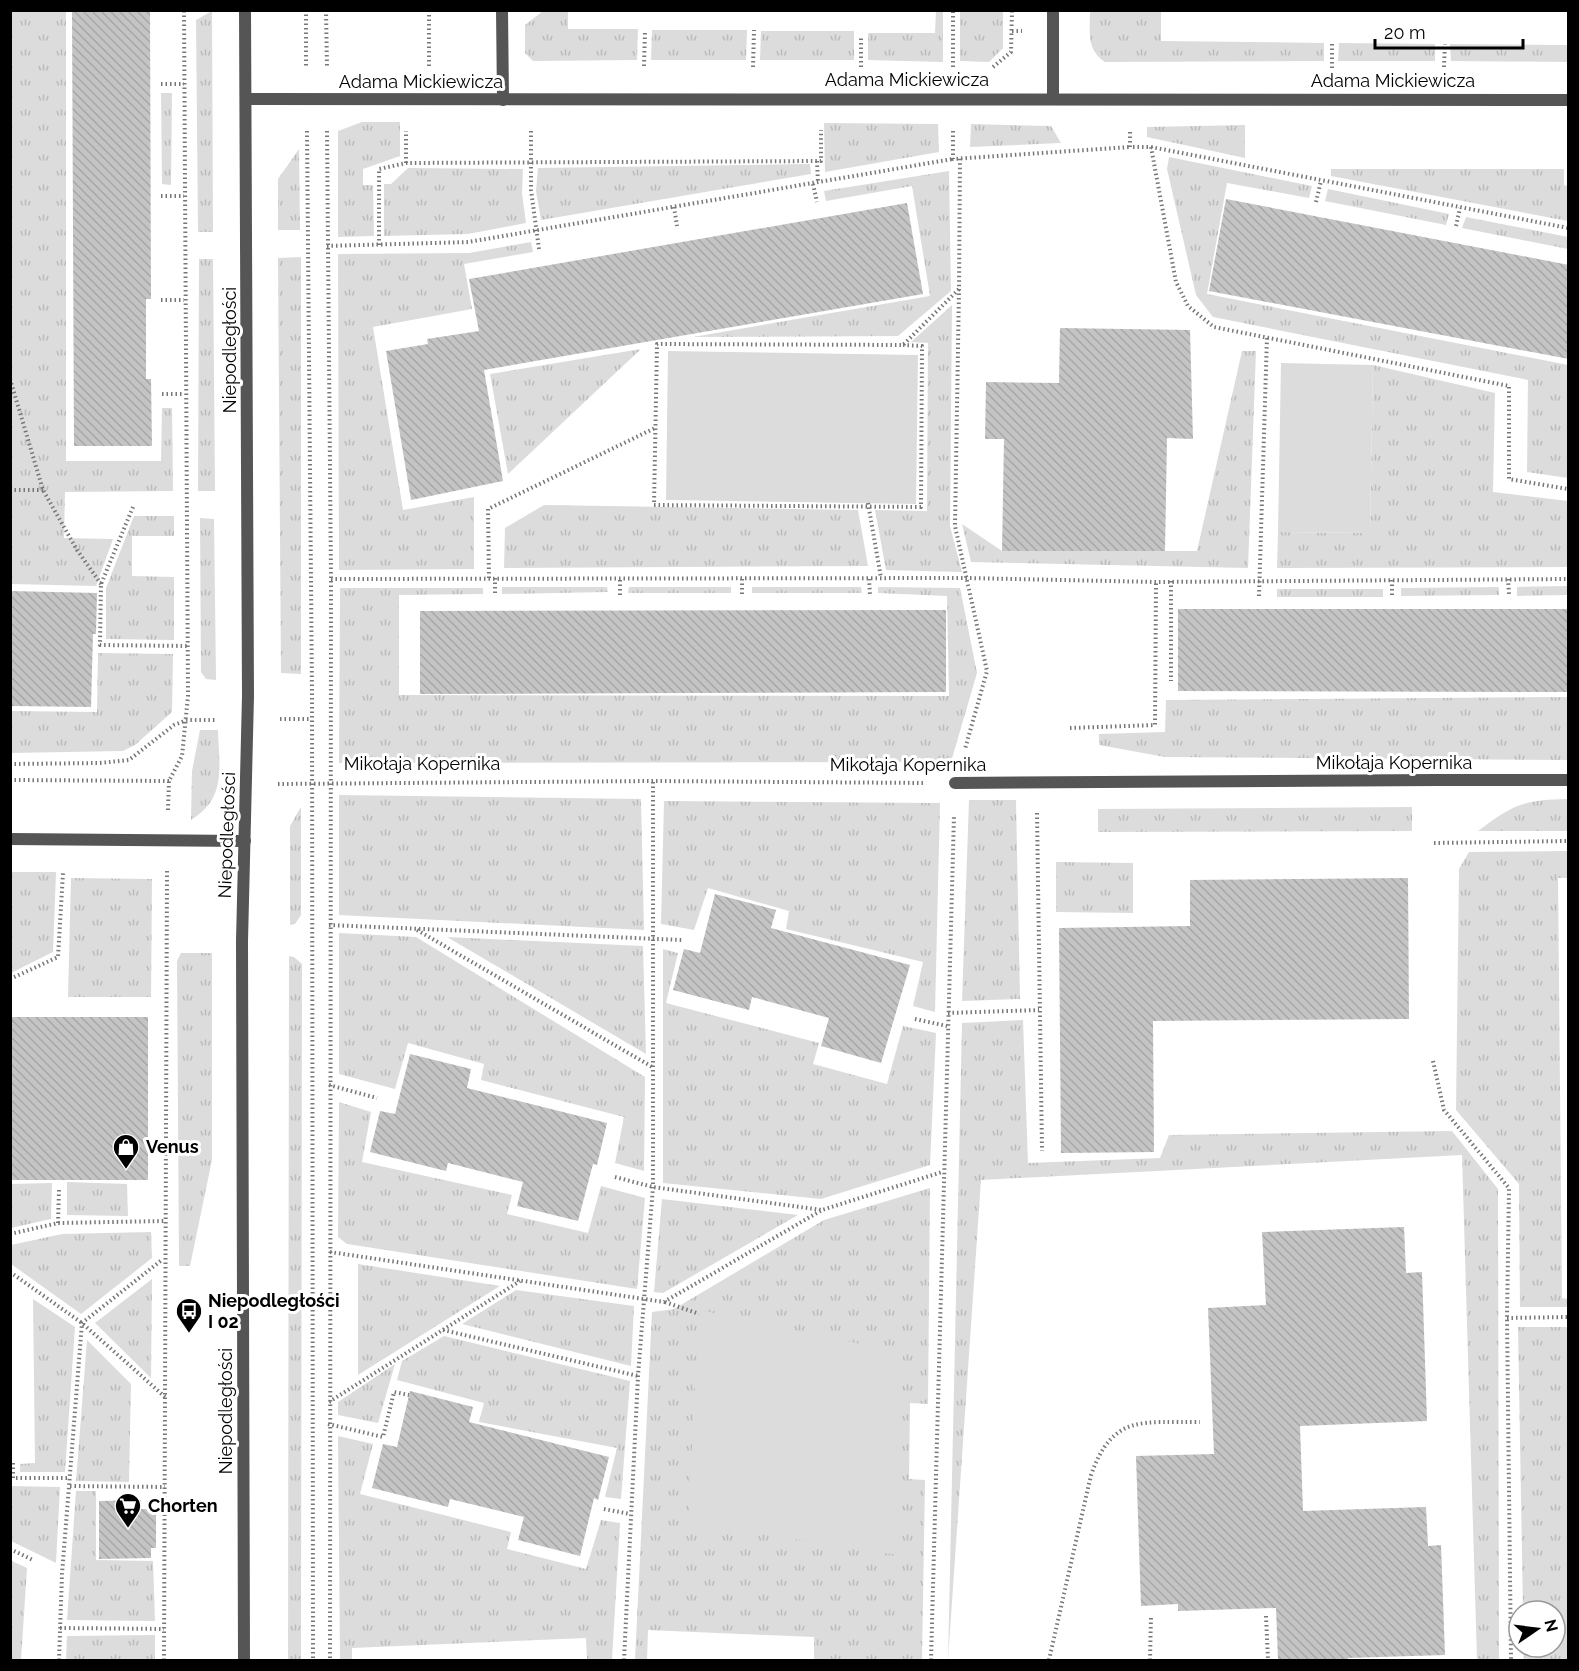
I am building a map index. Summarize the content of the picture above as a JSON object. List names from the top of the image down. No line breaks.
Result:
{"streets":{"street":["Adama Mickiewicza","Niepodległości","Mikołaja Kopernika"]},"crossings":[["Adama Mickiewicza","Niepodległości"],["Niepodległości","Mikołaja Kopernika"]],"places":{"shop":["Venus"],"bus stop":["Niepodległości I 02"],"supermarket":["Chorten"]},"scale_bar":"20 m","north":"right"}
